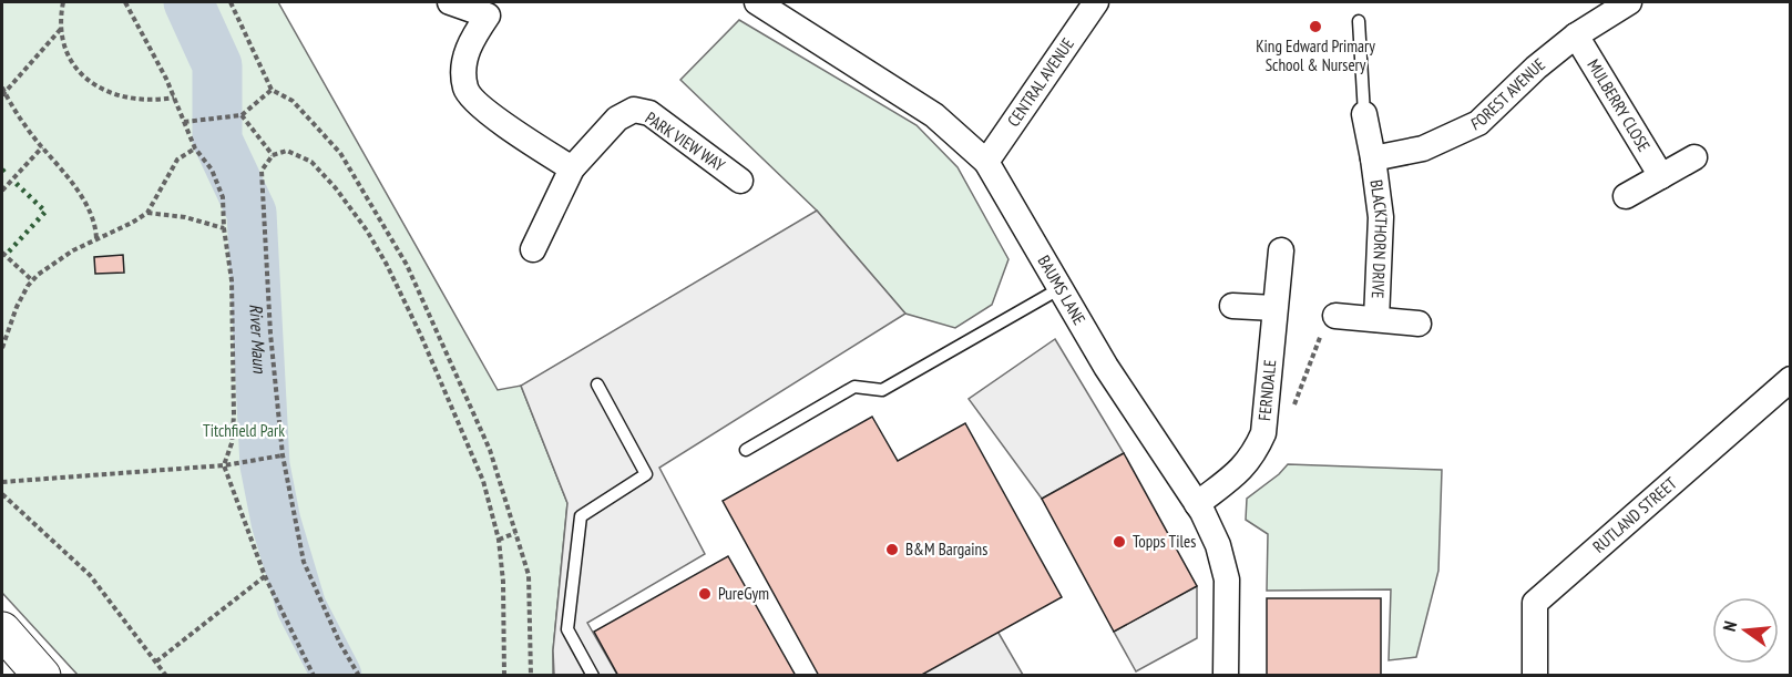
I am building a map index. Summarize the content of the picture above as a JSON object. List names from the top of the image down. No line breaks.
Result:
{"streets":{"street":["CENTRAL AVENUE","FOREST AVENUE","MULBERRY CLOSE","PARK VIEW WAY","BLACKTHORN DRIVE","BAUMS LANE","FERNDALE","RUTLAND STREET"]},"crossings":[["CENTRAL AVENUE","BAUMS LANE"],["FOREST AVENUE","MULBERRY CLOSE"],["FOREST AVENUE","BLACKTHORN DRIVE"],["BAUMS LANE","FERNDALE"]],"water":["River Maun"],"parks":["Titchfield Park"],"places":["King Edward Primary School & Nursery","Topps Tiles","B&M Bargains","PureGym"],"north":"left"}
